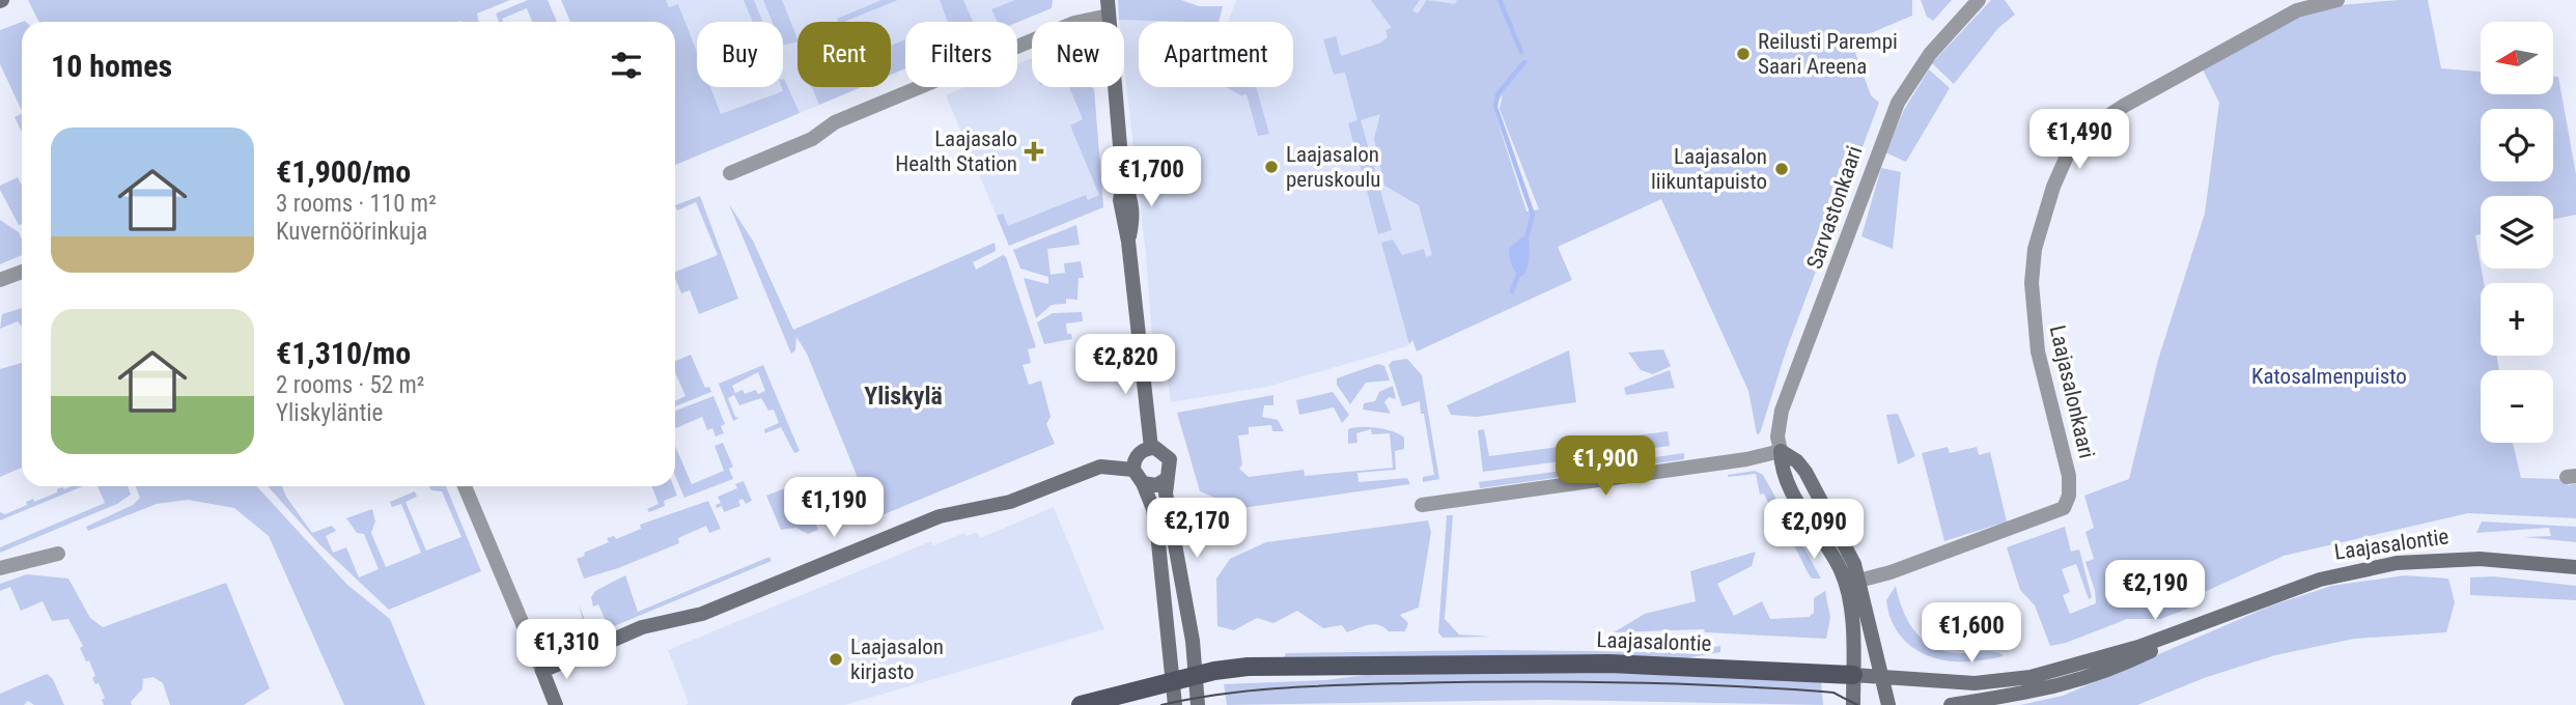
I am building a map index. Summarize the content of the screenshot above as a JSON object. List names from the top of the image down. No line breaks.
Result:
{"streets":{"main road":["Laajasalontie"],"street":["Sarvastonkaari","Laajasalonkaari"]},"crossings":[["Sarvastonkaari","Laajasalonkaari"],["Sarvastonkaari","Laajasalontie"]],"districts":["Yliskylä"],"parks":["Katosalmenpuisto"],"places":{"other":["Reilusti Parempi Saari Areena","Laajasalon peruskoulu","Laajasalon liikuntapuisto","Laajasalon kirjasto"],"health":["Laajasalo Health Station"]},"north":"left","page":{"map_buttons":["+","−"],"chip":["Buy","Rent","Filters","New","Apartment"],"heading":"10 homes","price":["€1,490","€1,700","€2,820","€1,900","€1,190","€2,170","€2,090","€2,190","€1,600","€1,310"],"list":[{"name":"€1,900/mo","note":"3 rooms · 110 m² · Kuvernöörinkuja"},{"name":"€1,310/mo","note":"2 rooms · 52 m² · Yliskyläntie"}]}}
